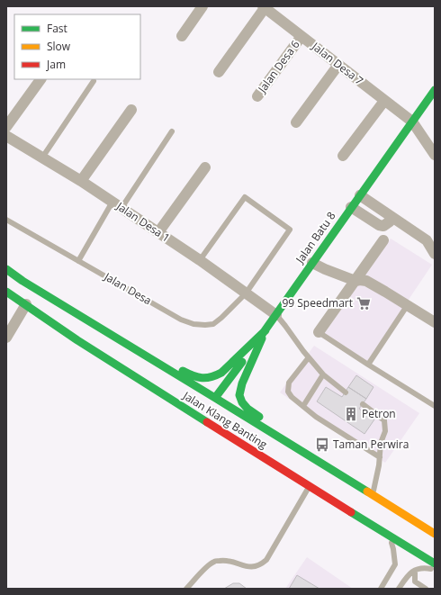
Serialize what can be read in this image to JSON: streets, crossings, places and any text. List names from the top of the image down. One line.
{"streets":{"main road":["Jalan Batu 8","Jalan Klang Banting"],"street":["Jalan Desa 7","Jalan Desa 6","Jalan Desa 1"],"lane":["Jalan Desa"]},"crossings":[["Jalan Desa 7","Jalan Desa 6"],["Jalan Desa 7","Jalan Batu 8"],["Jalan Desa 1","Jalan Batu 8"],["Jalan Desa 1","Jalan Desa"],["Jalan Batu 8","Jalan Klang Banting"]],"places":{"supermarket":["99 Speedmart"],"building":["Petron"],"bus stop":["Taman Perwira"]},"legend":["Fast","Slow","Jam"]}
